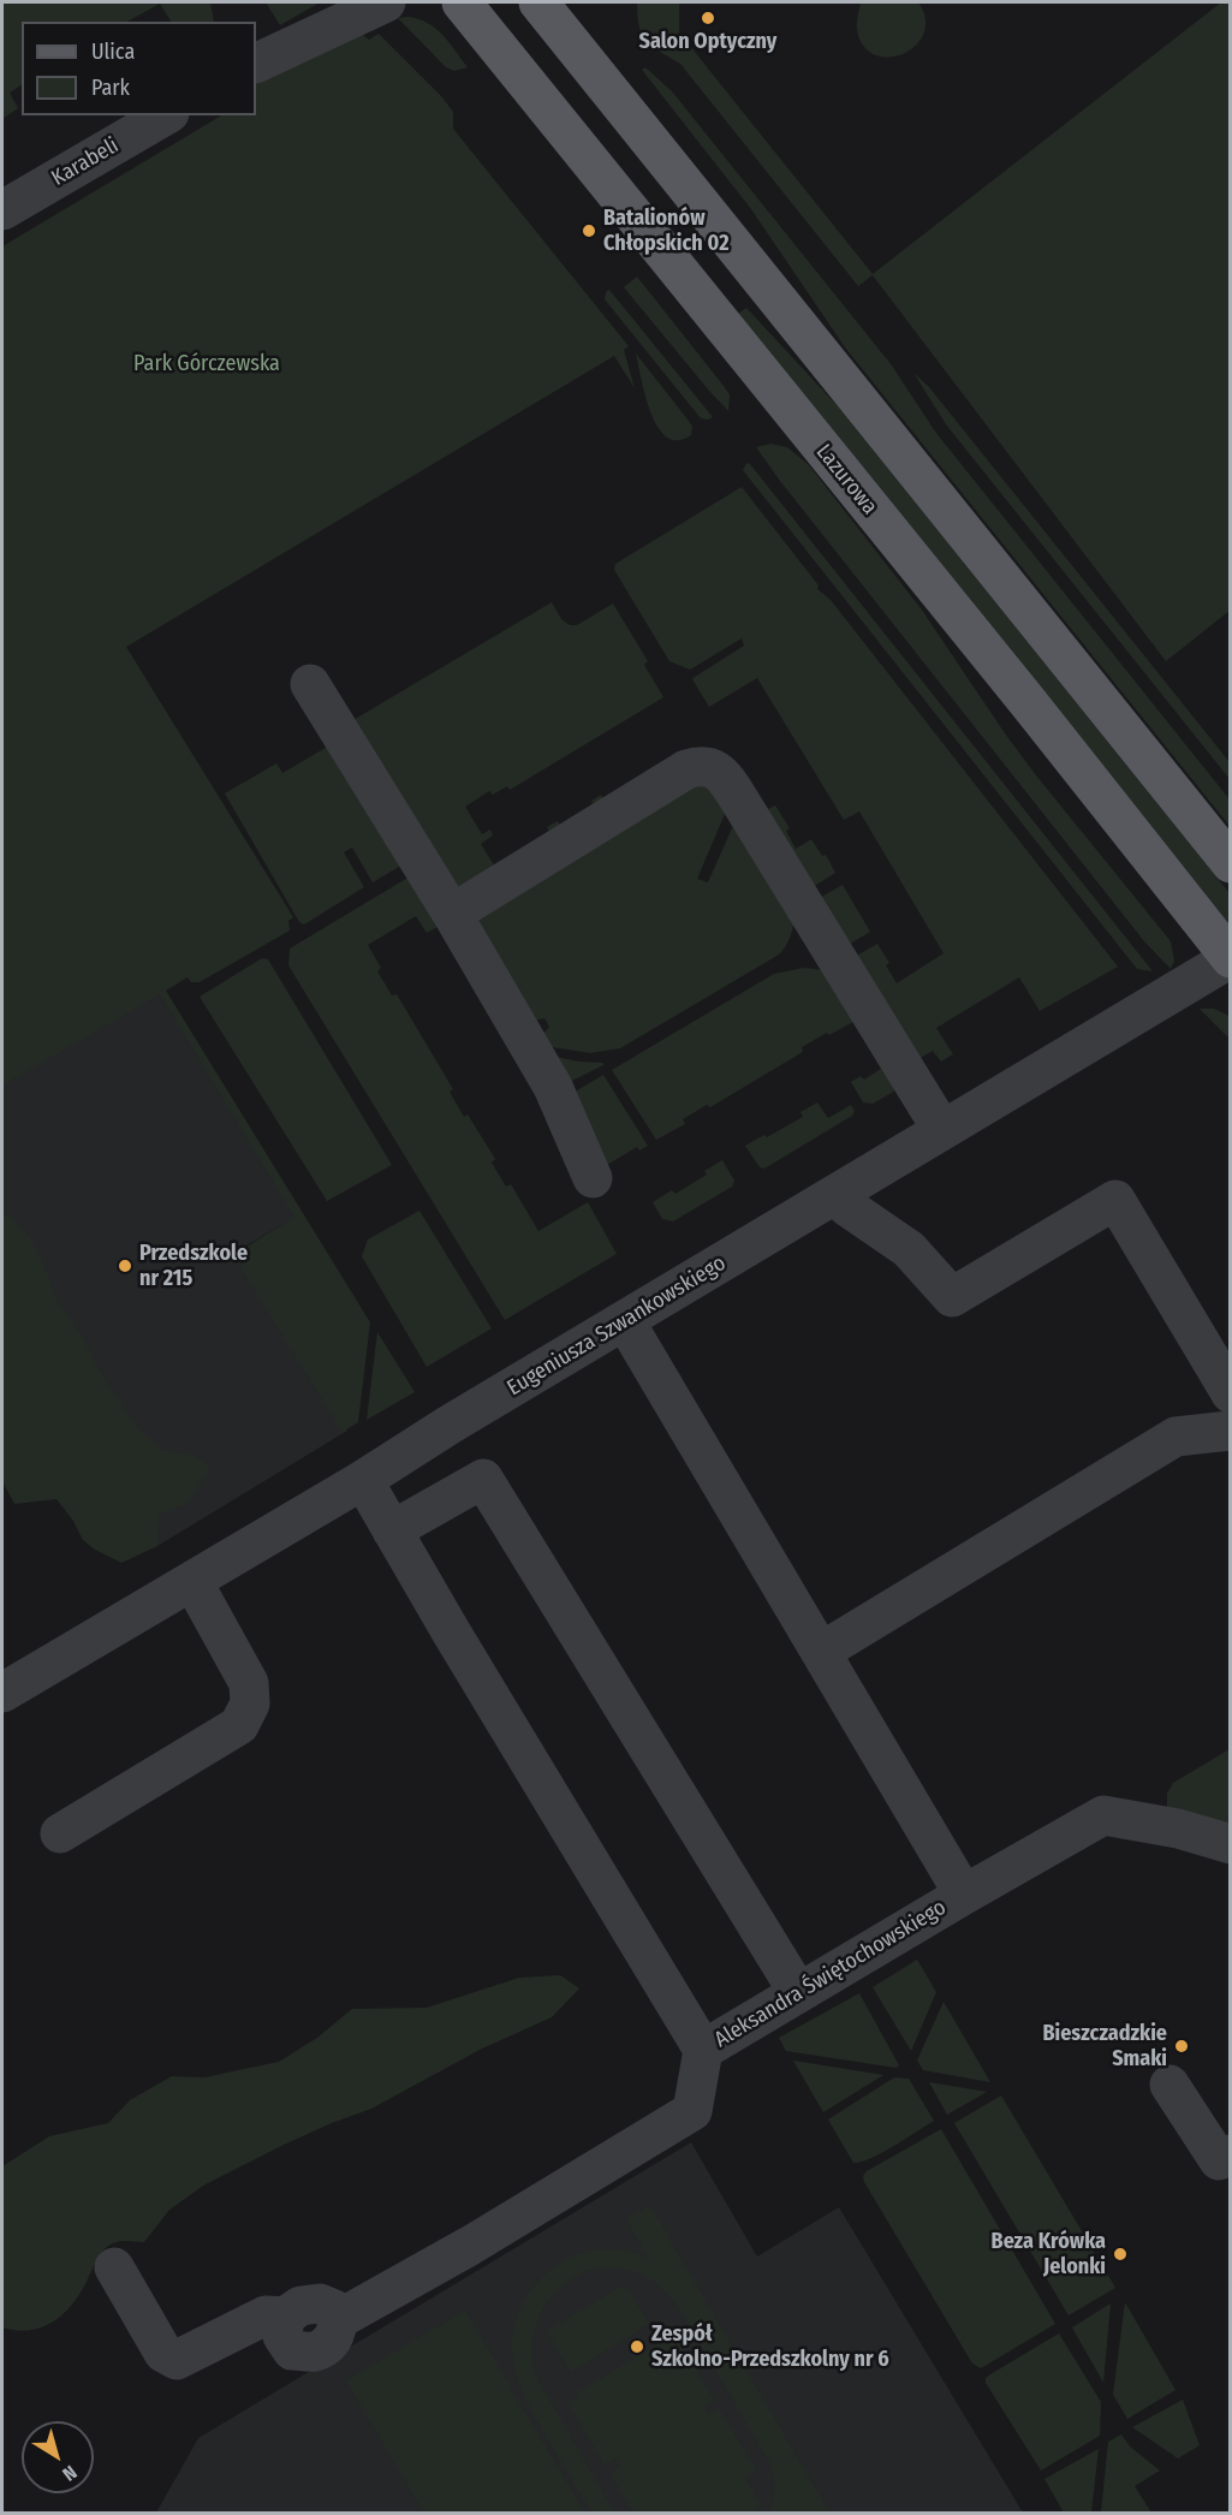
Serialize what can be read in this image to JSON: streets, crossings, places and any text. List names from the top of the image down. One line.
{"streets":{"main road":["Lazurowa"],"street":["Karabeli","Eugeniusza Szwankowskiego","Aleksandra Świętochowskiego"]},"crossings":[["Lazurowa","Eugeniusza Szwankowskiego"]],"parks":["Park Górczewska"],"places":["Salon Optyczny","Batalionów Chłopskich 02","Przedszkole nr 215","Bieszczadzkie Smaki","Beza Krówka Jelonki","Zespół Szkolno-Przedszkolny nr 6"],"legend":["Ulica","Park"],"north":"bottom right"}
